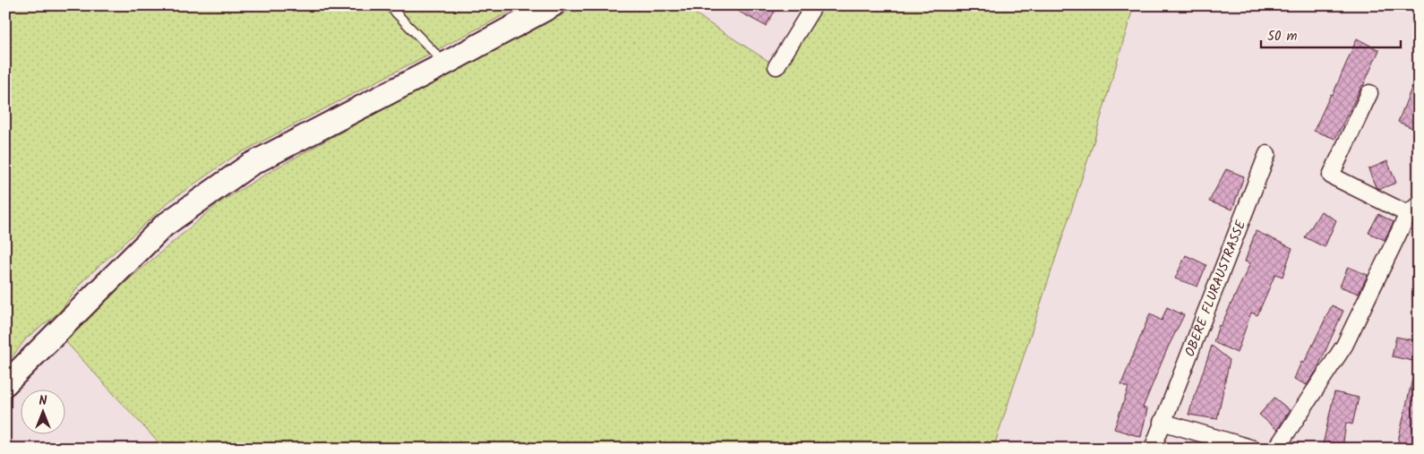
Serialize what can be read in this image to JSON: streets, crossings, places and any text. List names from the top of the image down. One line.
{"streets":{"street":["OBERE FLURAUSTRASSE"]},"scale_bar":"50 m","north":"top"}
